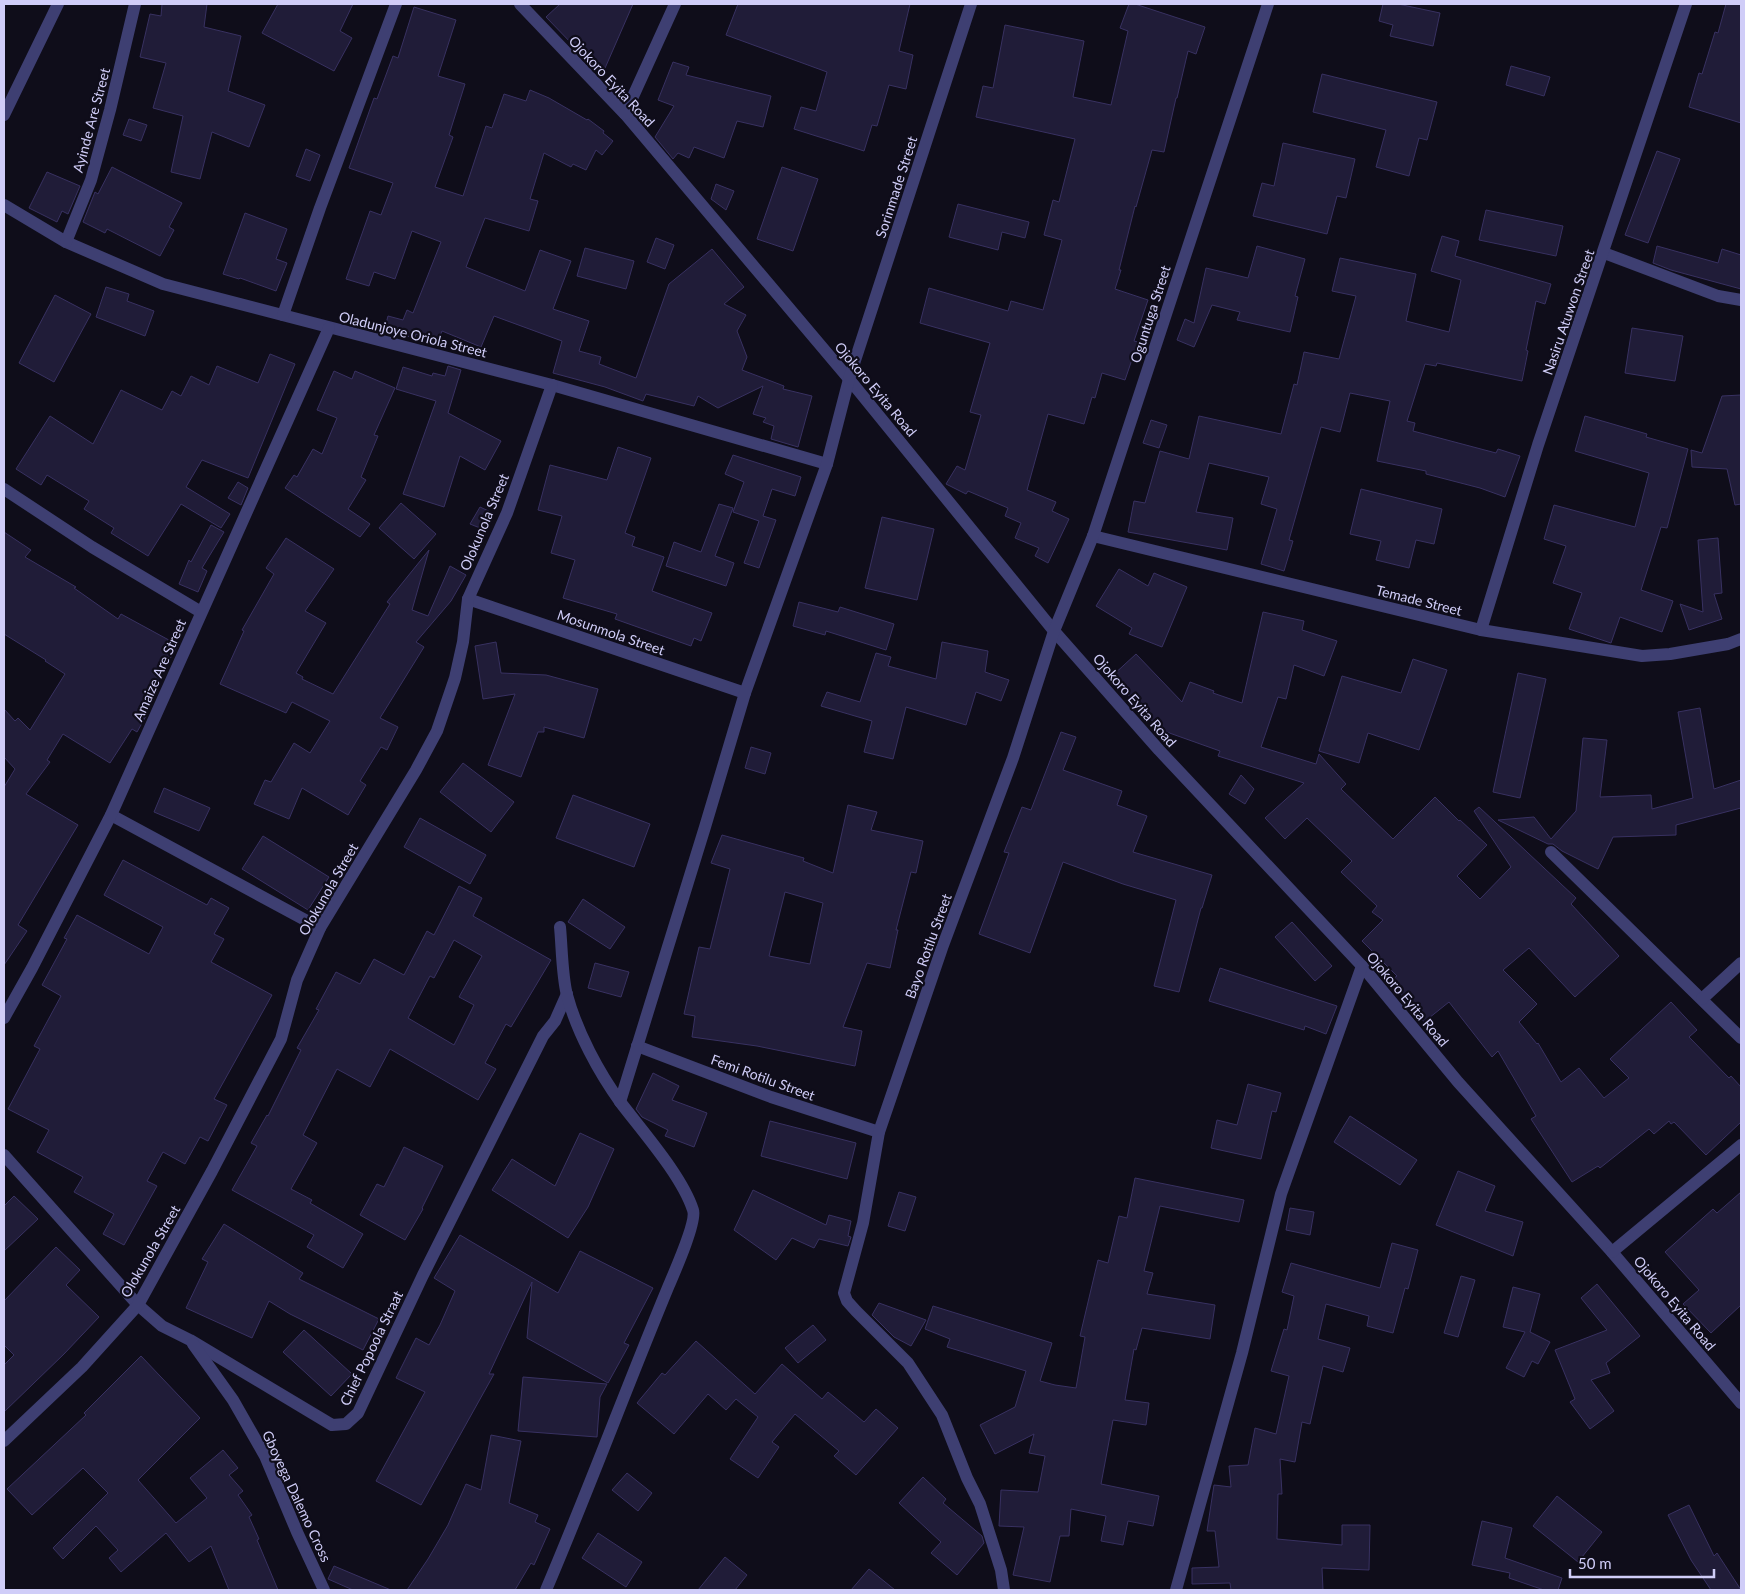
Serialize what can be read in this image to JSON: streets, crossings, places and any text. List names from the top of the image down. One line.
{"streets":{"street":["Ojokoro Eyita Road","Ayinde Are Street","Sorinmade Street","Nasiru Atuwon Street","Oguntuga Street","Oladunjoye Oriola Street","Olokunola Street","Temade Street","Mosunmola Street","Amaize Are Street","Bayo Rotilu Street","Femi Rotilu Street","Chief Popoola Straat","Gboyega Dalemo Cross"]},"crossings":[["Ojokoro Eyita Road","Sorinmade Street"],["Ojokoro Eyita Road","Oguntuga Street"],["Ojokoro Eyita Road","Bayo Rotilu Street"],["Ayinde Are Street","Oladunjoye Oriola Street"],["Sorinmade Street","Oladunjoye Oriola Street"],["Sorinmade Street","Mosunmola Street"],["Sorinmade Street","Femi Rotilu Street"],["Nasiru Atuwon Street","Temade Street"],["Oguntuga Street","Temade Street"],["Oguntuga Street","Bayo Rotilu Street"],["Oladunjoye Oriola Street","Olokunola Street"],["Oladunjoye Oriola Street","Amaize Are Street"],["Olokunola Street","Mosunmola Street"],["Olokunola Street","Chief Popoola Straat"],["Bayo Rotilu Street","Femi Rotilu Street"],["Chief Popoola Straat","Gboyega Dalemo Cross"]],"scale_bar":"50 m"}
